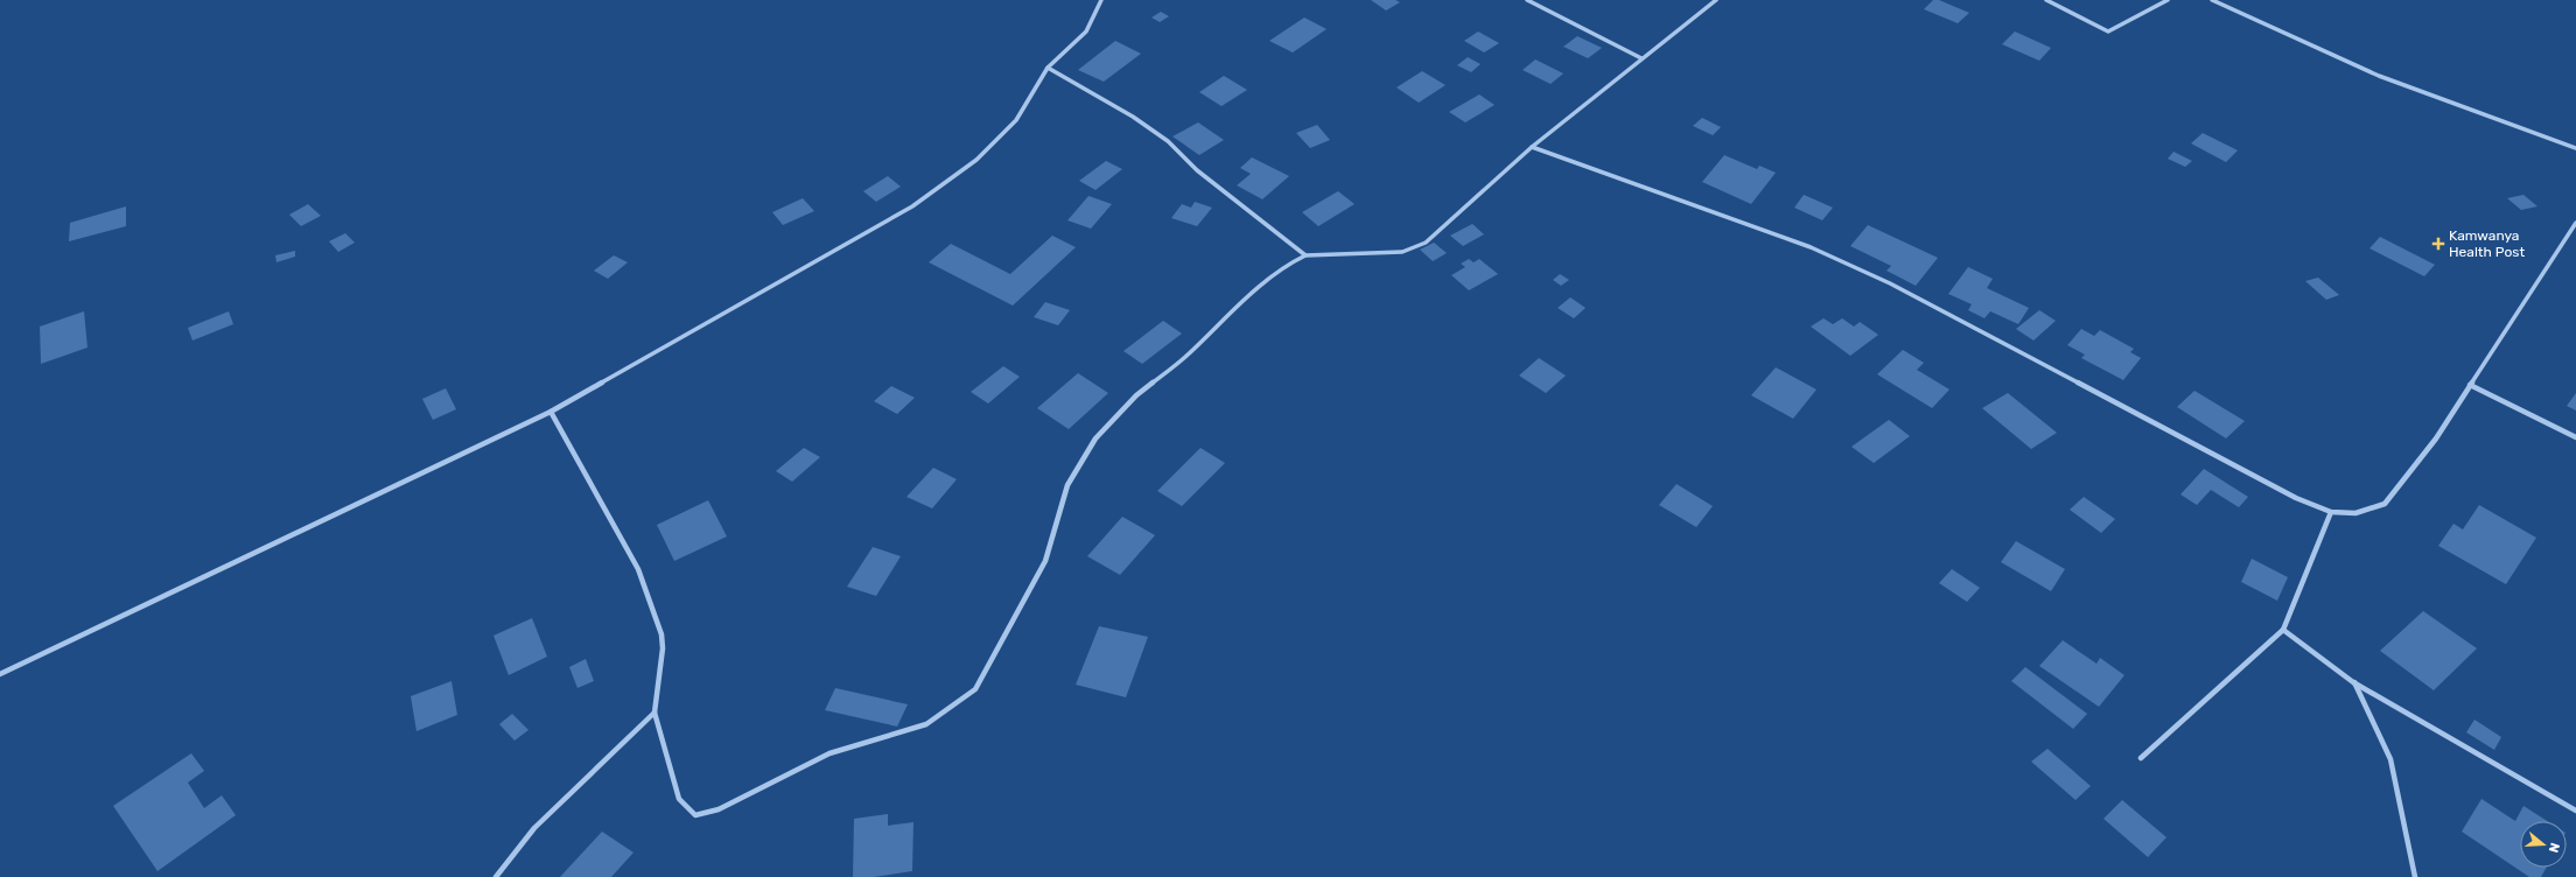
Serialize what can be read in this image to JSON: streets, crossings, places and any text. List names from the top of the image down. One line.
{"places":{"health":["Kamwanya Health Post"]},"north":"right"}
